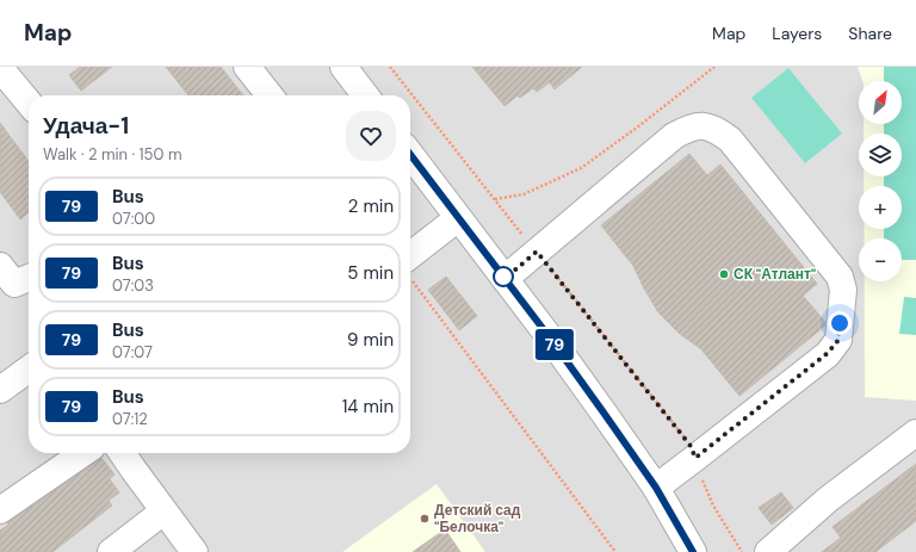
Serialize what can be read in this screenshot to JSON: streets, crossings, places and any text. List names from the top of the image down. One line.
{"places":["СК \"Атлант\"","Детский сад \"Белочка\""],"lines":["bus line 79"],"north":"top right","page":{"header":"Map","nav":["Map","Layers","Share"],"on_map":"79","map_buttons":["+","−"],"heading":["Удача-1","Walk · 2 min · 150 m"],"list":[{"mark":"79","name":"Bus","note":"07:00","value":"2 min"},{"mark":"79","name":"Bus","note":"07:03","value":"5 min"},{"mark":"79","name":"Bus","note":"07:07","value":"9 min"},{"mark":"79","name":"Bus","note":"07:12","value":"14 min"}]}}
